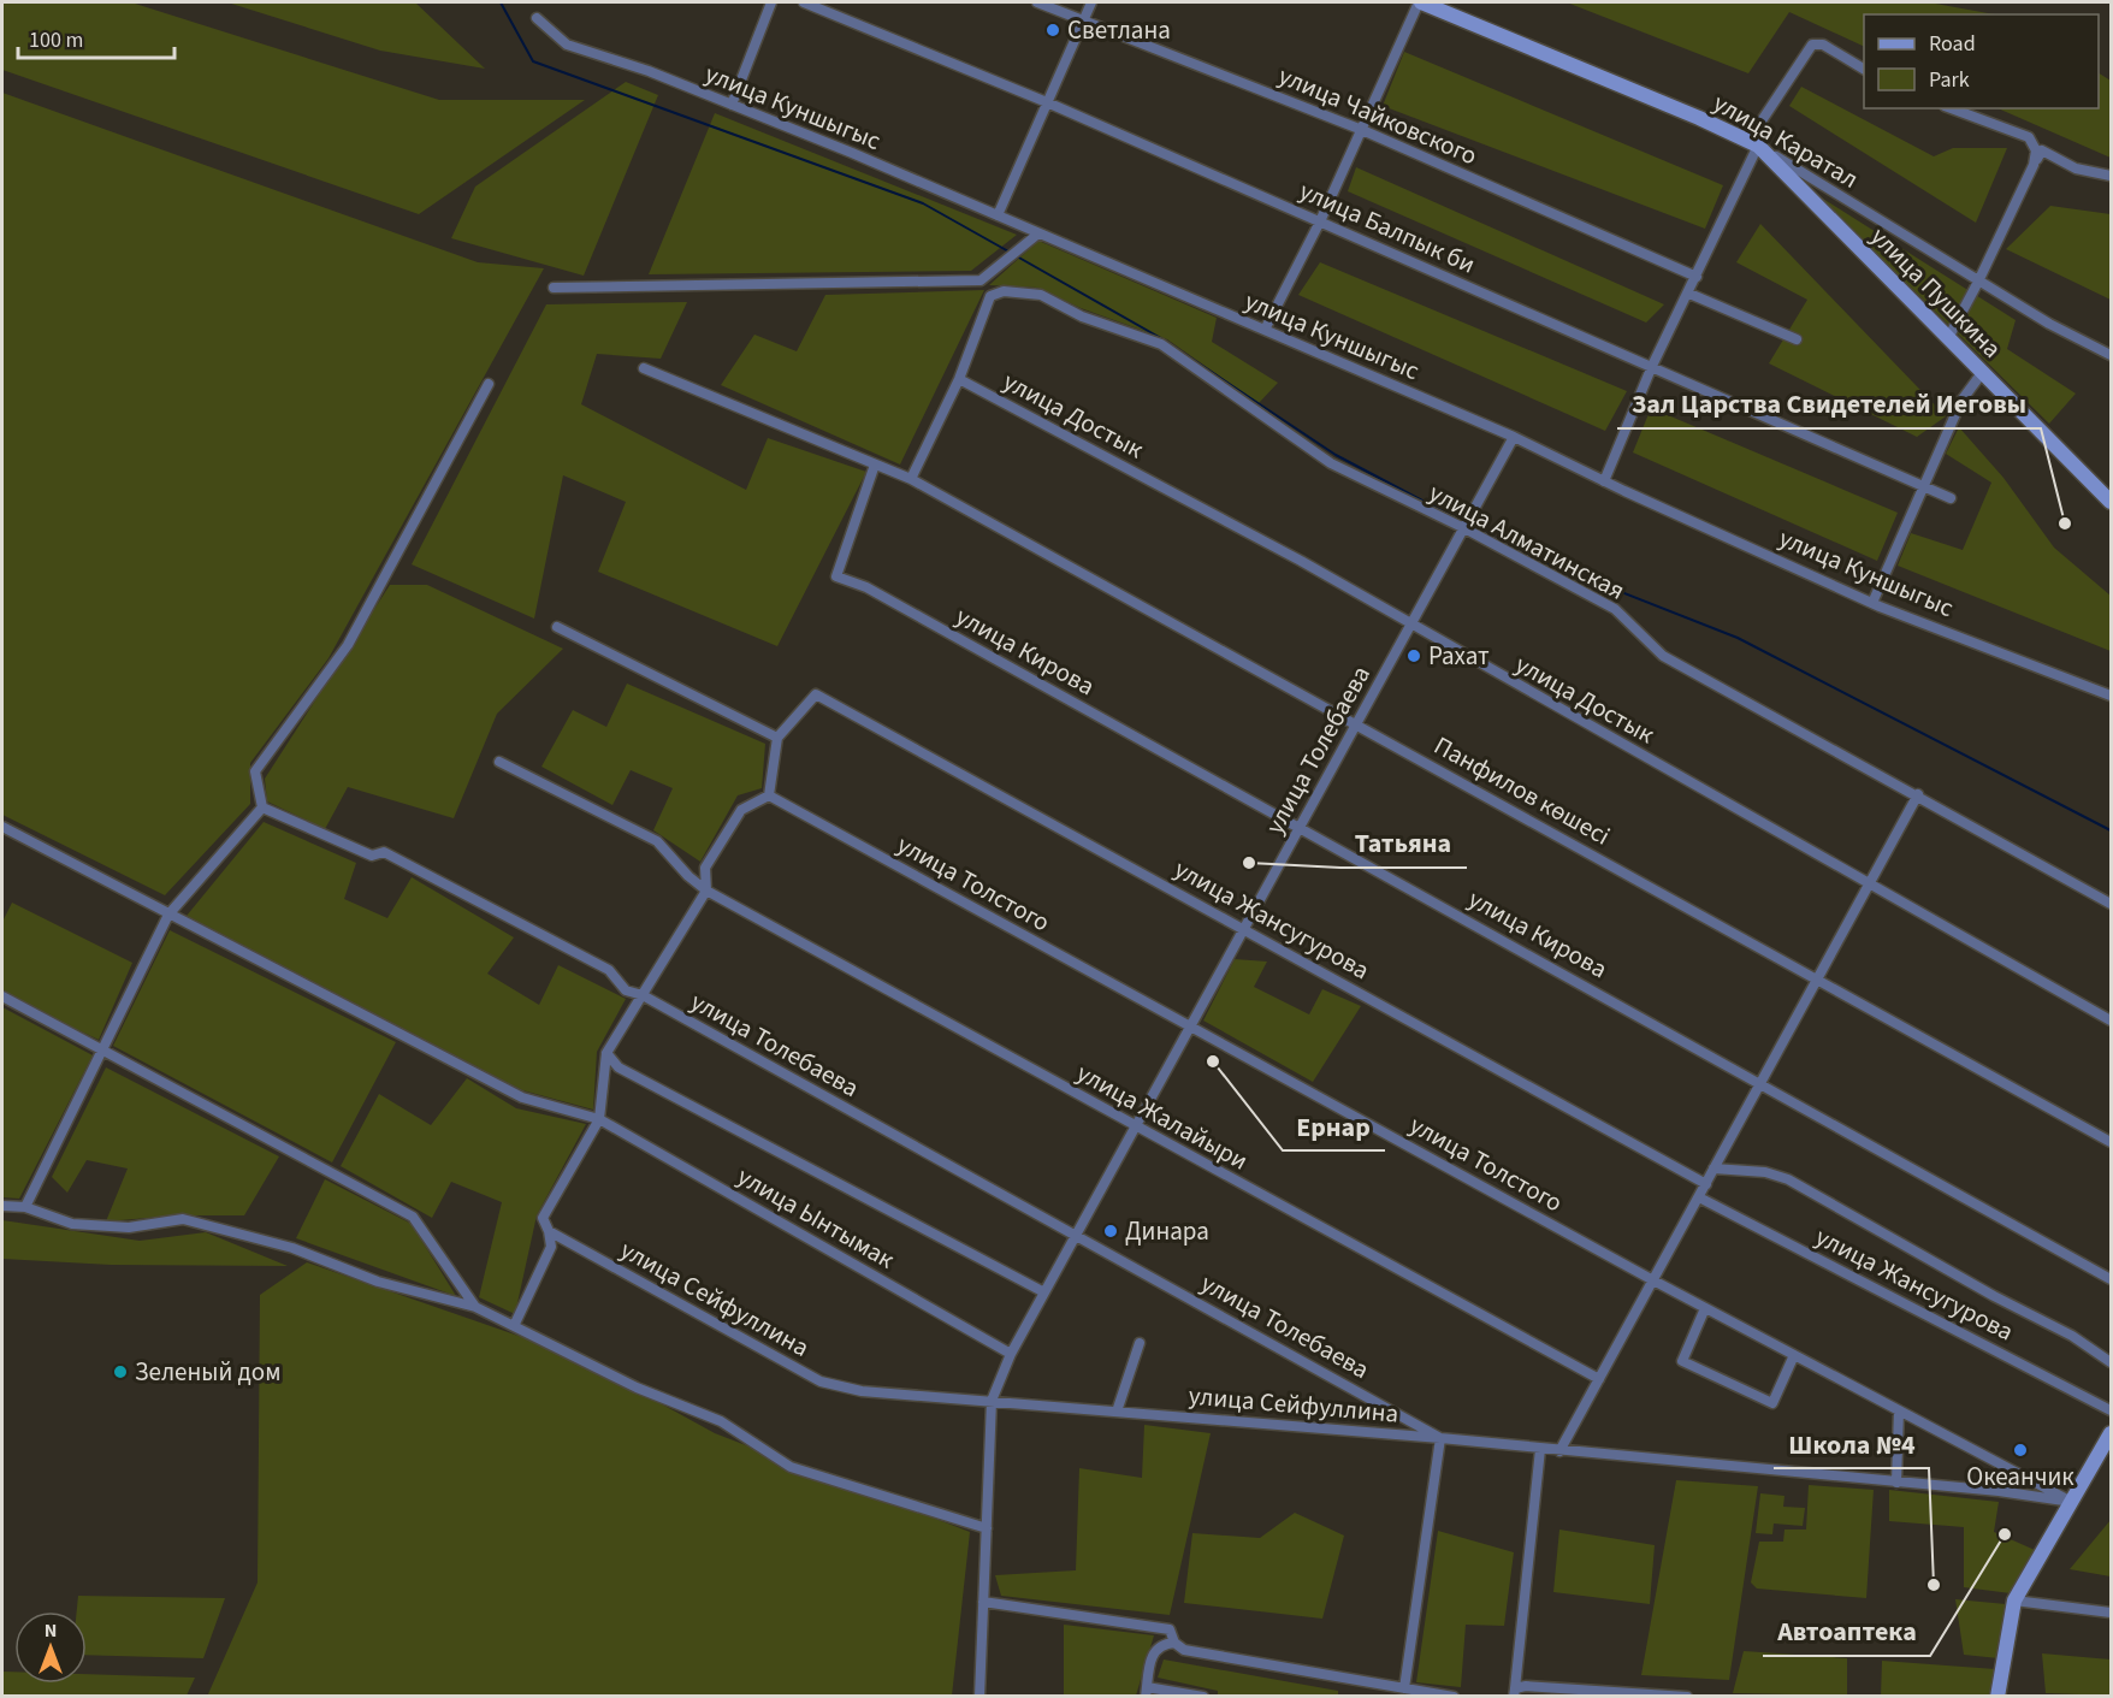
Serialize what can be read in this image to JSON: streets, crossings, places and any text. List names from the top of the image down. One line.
{"streets":{"street":["улица Куншыгыс","улица Чайковского","улица Каратал","улица Балпык би","улица Пушкина","улица Достык","улица Алматинская","улица Кирова","улица Толебаева","Панфилов көшесі","улица Толстого","улица Жансугурова","улица Жалайыри","улица Ынтымак","улица Сейфуллина"]},"crossings":[["улица Куншыгыс","улица Толебаева"],["улица Каратал","улица Пушкина"],["улица Достык","улица Алматинская"],["улица Достык","улица Толебаева"],["улица Алматинская","улица Толебаева"],["улица Кирова","улица Толебаева"],["улица Кирова","Панфилов көшесі"],["улица Толебаева","Панфилов көшесі"],["улица Толебаева","улица Толстого"],["улица Толебаева","улица Жансугурова"],["улица Толебаева","улица Жалайыри"],["улица Толебаева","улица Ынтымак"],["улица Толебаева","улица Сейфуллина"],["улица Толстого","улица Сейфуллина"]],"places":["Светлана","Зал Царства Свидетелей Иеговы","Рахат","Татьяна","Ернар","Динара","Зеленый дом","Океанчик","Автоаптека","Школа №4"],"legend":["Road","Park"],"scale_bar":"100 m","north":"top"}
